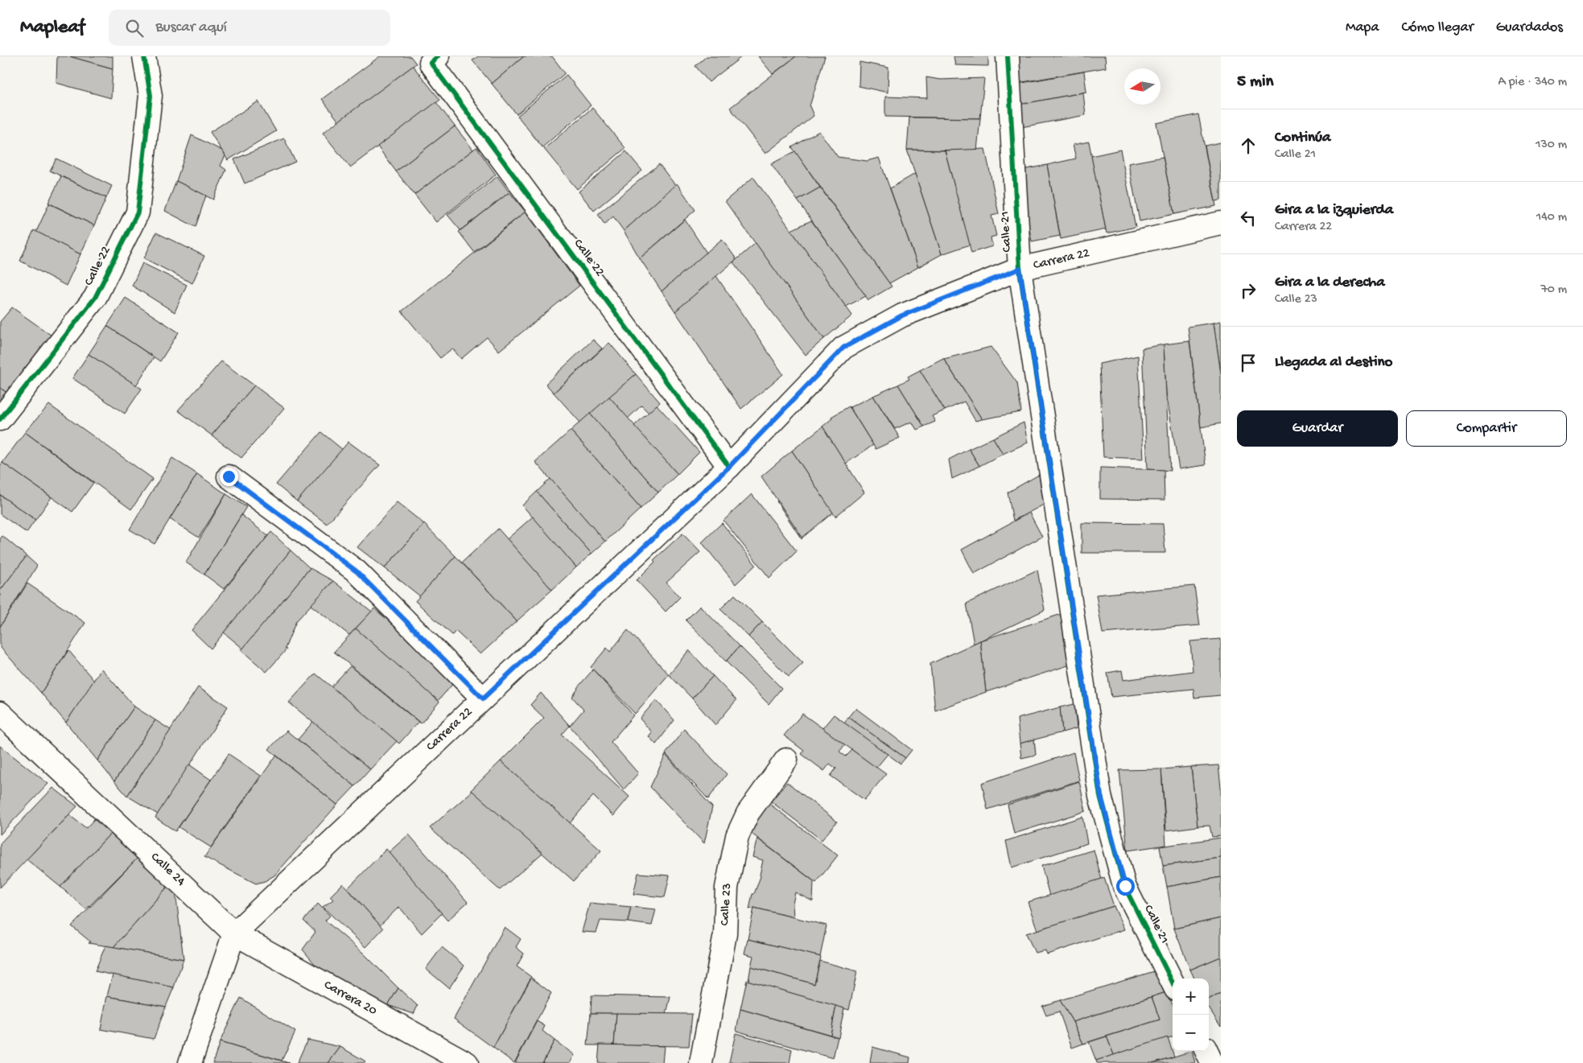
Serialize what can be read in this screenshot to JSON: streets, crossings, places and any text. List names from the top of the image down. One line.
{"streets":{"street":["Calle 21","Calle 22","Carrera 22","Calle 24","Calle 23","Carrera 20"]},"crossings":[["Calle 21","Carrera 22"],["Calle 22","Carrera 22"],["Carrera 22","Calle 24"],["Carrera 22","Carrera 20"],["Calle 24","Carrera 20"]],"north":"left","page":{"header":"Mapleaf","search":"Buscar aquí","nav":["Mapa","Cómo llegar","Guardados"],"heading":["5 min","A pie · 340 m"],"list":[["Continúa","Calle 21","130 m"],["Gira a la izquierda","Carrera 22","140 m"],["Gira a la derecha","Calle 23","70 m"],"Llegada al destino"],"buttons":["Guardar","Compartir"],"map_buttons":["+","−"]}}
